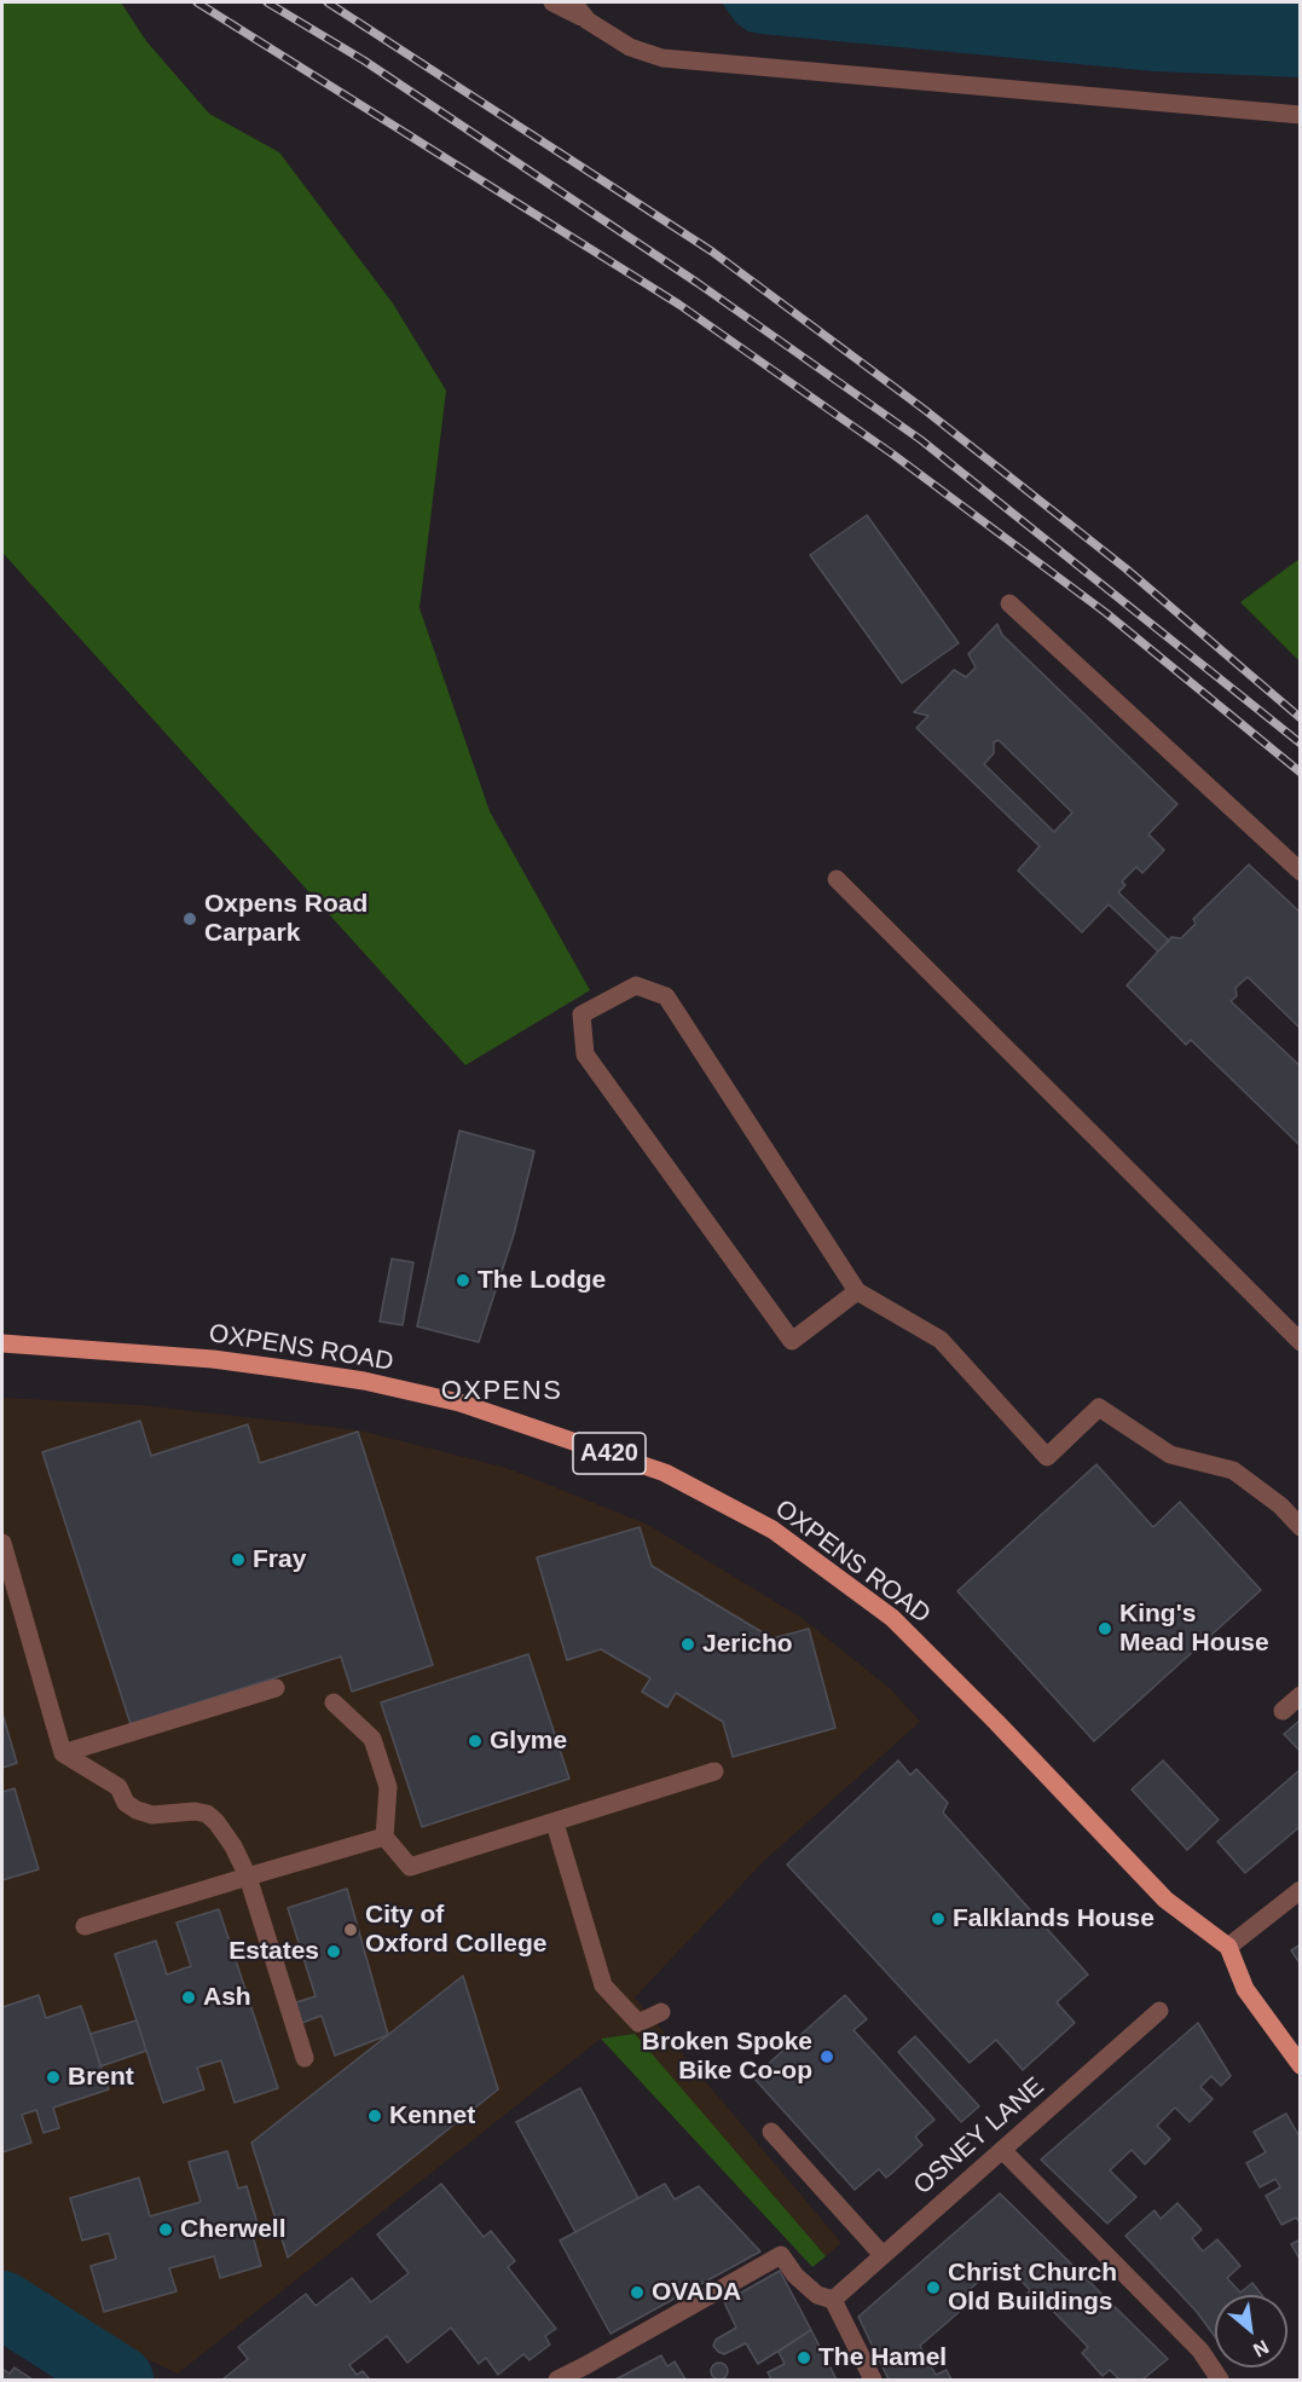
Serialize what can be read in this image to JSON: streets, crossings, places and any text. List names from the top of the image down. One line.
{"streets":{"main road":["OXPENS ROAD","A420"],"street":["OSNEY LANE"]},"districts":["OXPENS"],"places":["Oxpens Road Carpark","The Lodge","Fray","King's Mead House","Jericho","Glyme","Falklands House","City of Oxford College","Estates","Ash","Broken Spoke Bike Co-op","Brent","Kennet","Cherwell","Christ Church Old Buildings","OVADA","The Hamel"],"north":"bottom right"}
